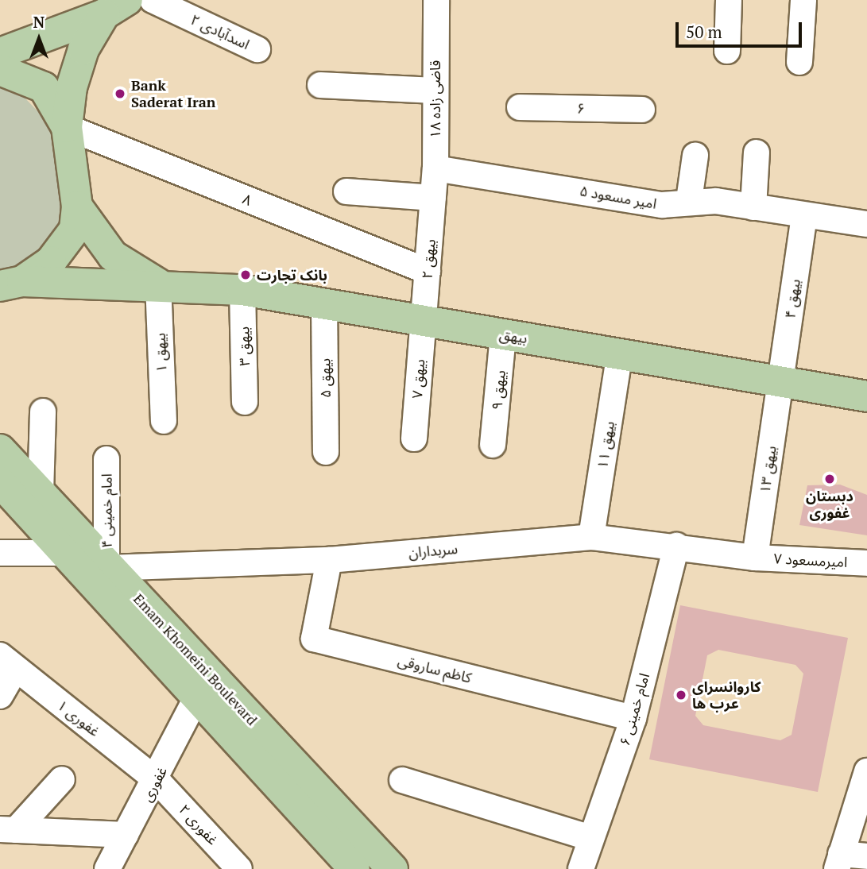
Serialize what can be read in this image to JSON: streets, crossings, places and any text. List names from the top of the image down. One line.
{"streets":{"main road":["بیهق","Emam Khomeini Boulevard"],"street":["اسدآبادی ۲","قاضی زاده ۱۸","۶","امیر مسعود ۵","۸","بیهق ۲","بیهق ۴","بیهق ۳","بیهق ۱","بیهق ۵","بیهق ۷","بیهق ۹","بیهق ۱۱","بیهق ۱۳","امام خمینی ۴","سربداران","امیرمسعود ۷","کاظم ساروقی","امام خمینی ۶","غفوری ۱","غفوری","غفوری ۲"]},"crossings":[["قاضی زاده ۱۸","امیر مسعود ۵"],["قاضی زاده ۱۸","بیهق ۲"],["امیر مسعود ۵","بیهق ۴"],["۸","بیهق ۲"],["بیهق ۲","بیهق"],["بیهق ۲","بیهق ۷"],["بیهق ۴","بیهق"],["بیهق ۴","بیهق ۱۳"],["بیهق","بیهق ۳"],["بیهق","بیهق ۱"],["بیهق","بیهق ۵"],["بیهق","بیهق ۷"],["بیهق","بیهق ۹"],["بیهق","بیهق ۱۱"],["بیهق","بیهق ۱۳"],["بیهق ۱۱","سربداران"],["بیهق ۱۳","سربداران"],["بیهق ۱۳","امیرمسعود ۷"],["امام خمینی ۴","سربداران"],["امام خمینی ۴","Emam Khomeini Boulevard"],["سربداران","امیرمسعود ۷"],["سربداران","Emam Khomeini Boulevard"],["سربداران","کاظم ساروقی"],["سربداران","امام خمینی ۶"],["Emam Khomeini Boulevard","غفوری"],["کاظم ساروقی","امام خمینی ۶"],["غفوری ۱","غفوری"],["غفوری ۱","غفوری ۲"],["غفوری","غفوری ۲"]],"places":["Bank Saderat Iran","بانک تجارت","دبستان غفوری","کاروانسرای عرب ها"],"scale_bar":"50 m","north":"top"}
